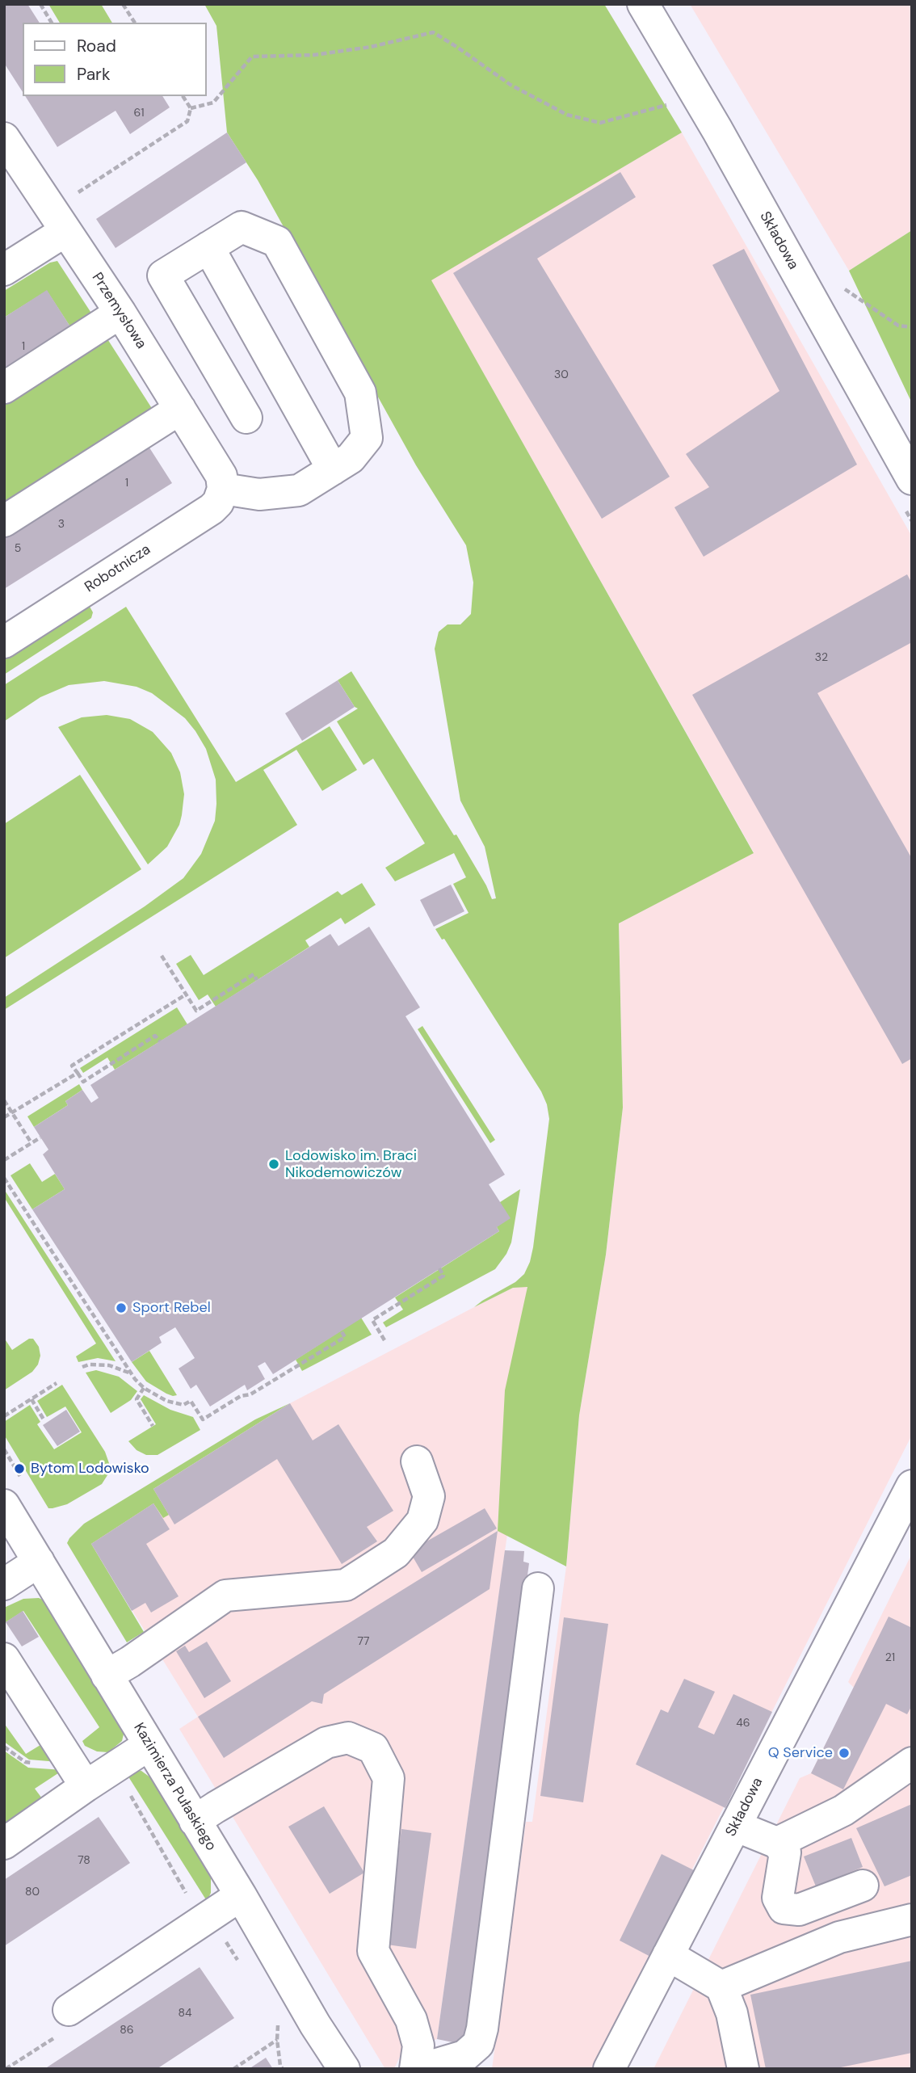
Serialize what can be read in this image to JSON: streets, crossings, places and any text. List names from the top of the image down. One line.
{"streets":{"street":["Składowa","Przemysłowa","Robotnicza","Kazimierza Pułaskiego"]},"crossings":[["Przemysłowa","Robotnicza"]],"places":["Lodowisko im. Braci Nikodemowiczów","Sport Rebel","Bytom Lodowisko","Q Service"],"house_numbers":["61","1","30","1","3","5","32","77","21","46","78","80","84","86"],"legend":["Road","Park"]}
